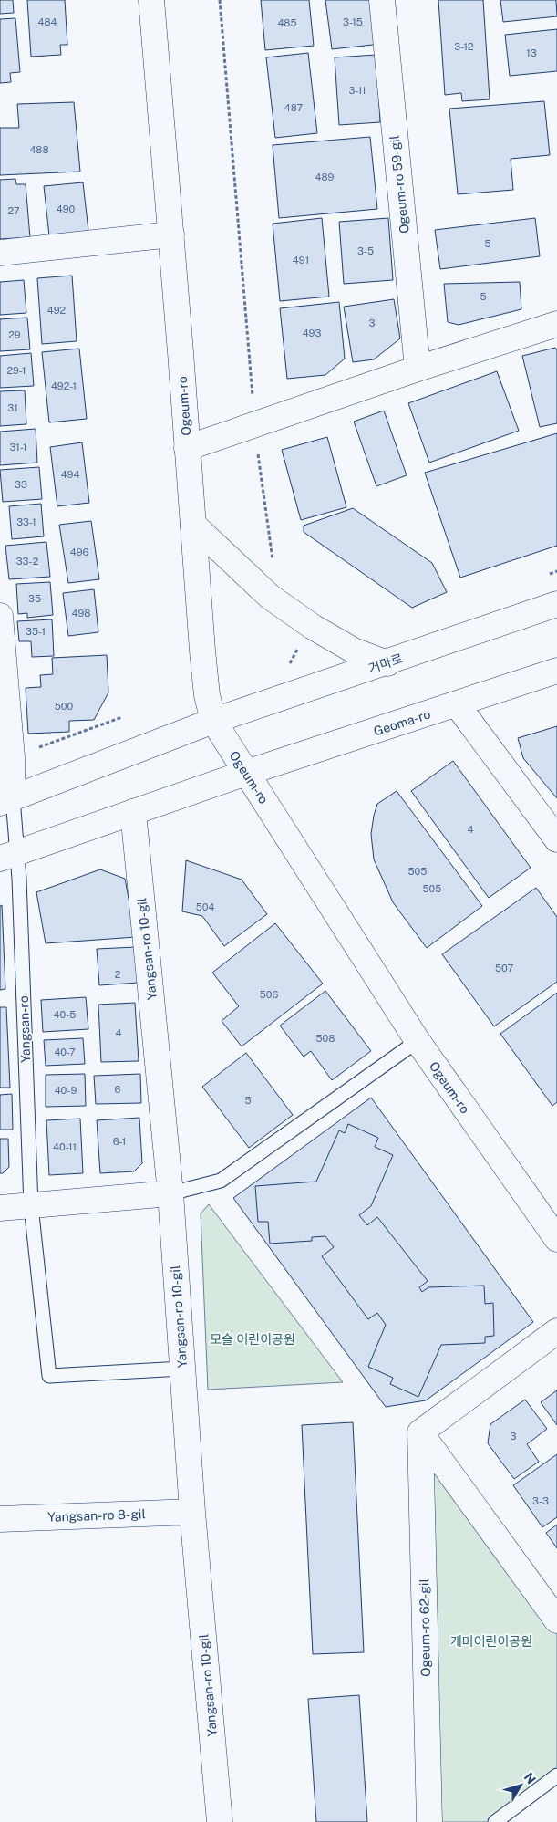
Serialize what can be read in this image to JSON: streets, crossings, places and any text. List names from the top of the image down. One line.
{"streets":{"street":["Ogeum-ro 59-gil","Ogeum-ro","거마로","Geoma-ro","Yangsan-ro 10-gil","Yangsan-ro 8-gil","Ogeum-ro 62-gil"],"lane":["Yangsan-ro"]},"crossings":[["Ogeum-ro","거마로"],["Ogeum-ro","Geoma-ro"],["Yangsan-ro 10-gil","Yangsan-ro"],["Yangsan-ro 10-gil","Yangsan-ro 8-gil"]],"parks":["모슬 어린이공원","개미어린이공원"],"house_numbers":["484","3-15","485","3-12","13","3-11","487","488","489","490","27","5","3-5","491","5","492","3","493","29","29-1","492-1","31","31-1","494","33","33-1","496","33-2","35","498","35-1","500","4","505","505","504","507","2","506","40-5","4","508","40-7","6","40-9","5","6-1","40-11","3","3-3"],"north":"top right"}
